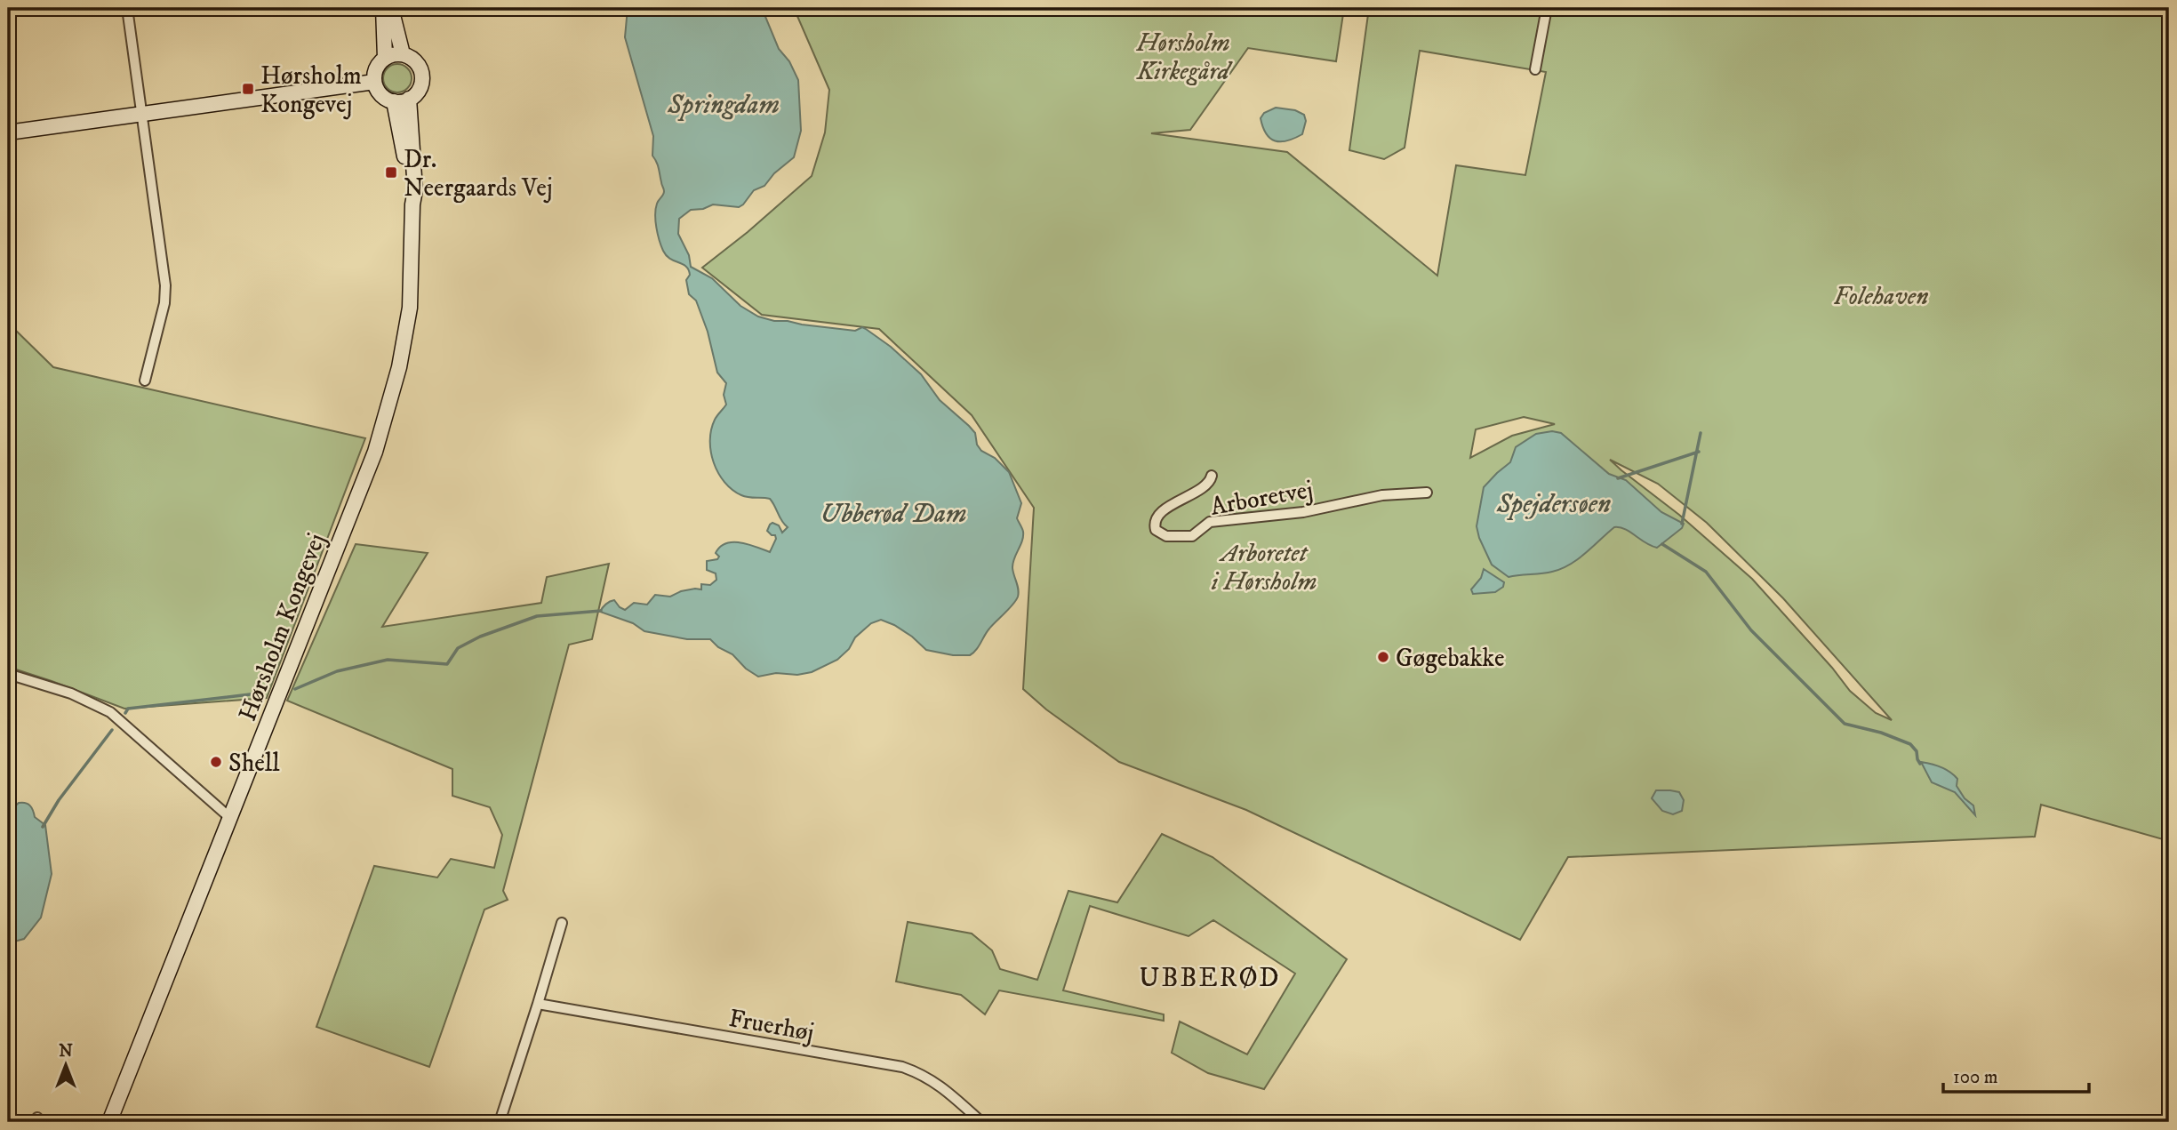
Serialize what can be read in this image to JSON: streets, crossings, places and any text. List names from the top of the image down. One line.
{"streets":{"main road":["Hørsholm Kongevej"],"street":["Arboretvej","Fruerhøj"]},"districts":["UBBERØD"],"water":["Springdam","Spejdersøen","Ubberød Dam"],"parks":["Hørsholm Kirkegård","Folehaven","Arboretet i Hørsholm"],"places":{"transit":["Hørsholm Kongevej","Dr. Neergaards Vej"],"other":["Gøgebakke","Shell"]},"scale_bar":"100 m","north":"top"}
